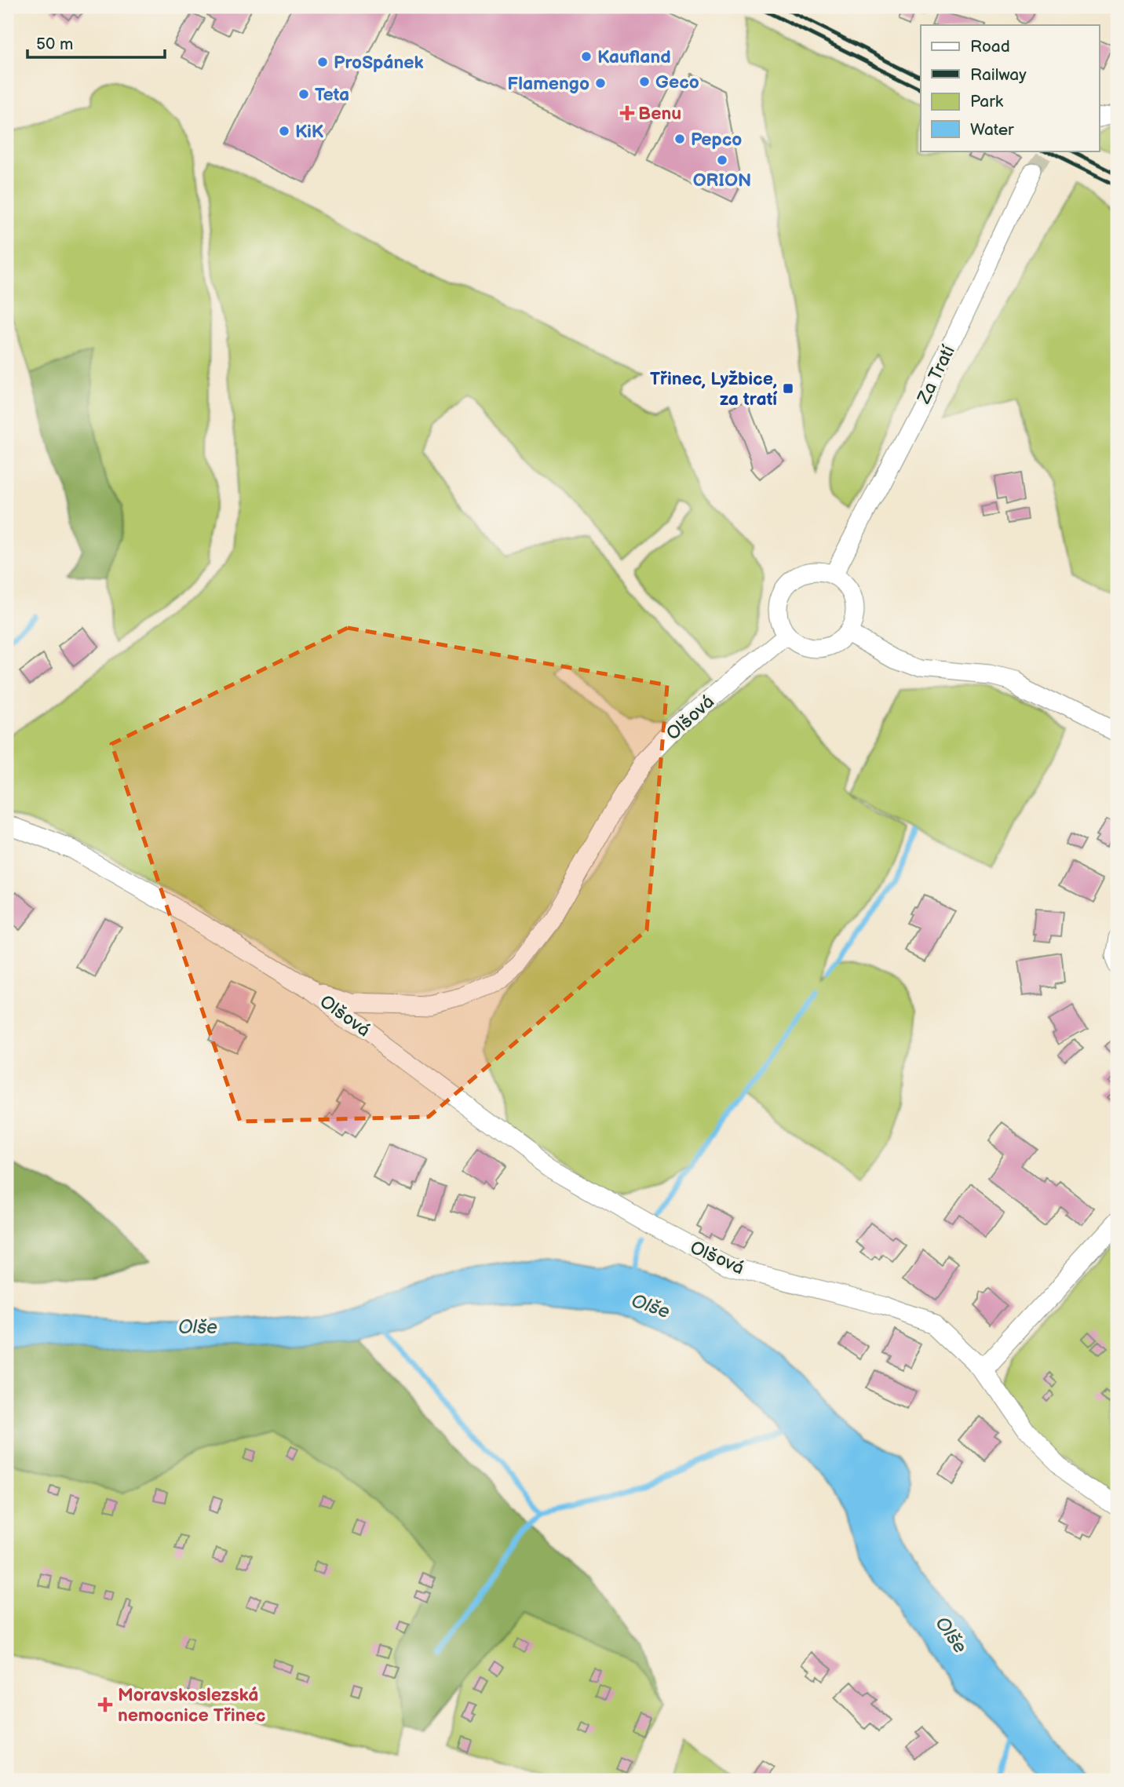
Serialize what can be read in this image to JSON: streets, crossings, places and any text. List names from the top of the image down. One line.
{"streets":{"street":["Za Tratí","Olšová"]},"crossings":[["Za Tratí","Olšová"]],"water":["Olše"],"places":{"other":["Kaufland","ProSpánek","Geco","Flamengo","Teta","KiK","Pepco","ORION"],"health":["Benu","Moravskoslezská nemocnice Třinec"],"transit":["Třinec, Lyžbice, za tratí"]},"legend":["Road","Railway","Park","Water"],"scale_bar":"50 m"}
